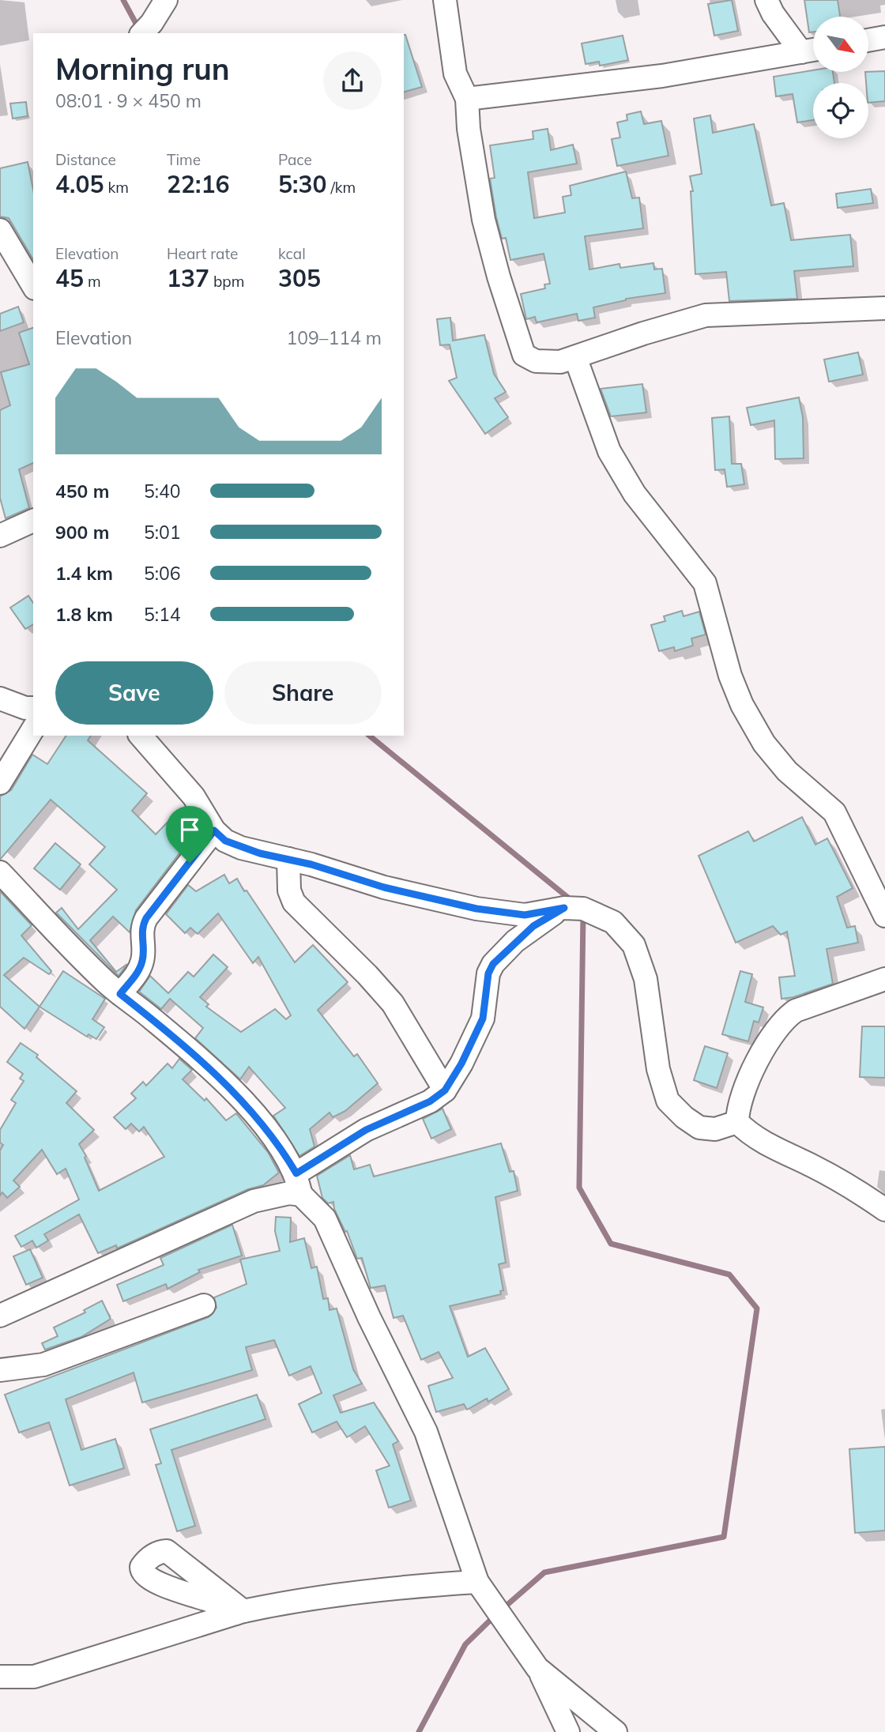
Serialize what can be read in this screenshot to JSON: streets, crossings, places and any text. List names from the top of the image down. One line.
{"north":"bottom right","page":{"heading":["Morning run","08:01 · 9 × 450 m"],"stats":[["Distance","4.05 km"],["Time","22:16"],["Pace","5:30 /km"],["Elevation","45 m"],["Heart rate","137 bpm"],["kcal","305"]],"chart":["Elevation","109–114 m"],"list":[{"name":"450 m","note":"5:40"},{"name":"900 m","note":"5:01"},{"name":"1.4 km","note":"5:06"},{"name":"1.8 km","note":"5:14"}],"buttons":["Save","Share"]}}
